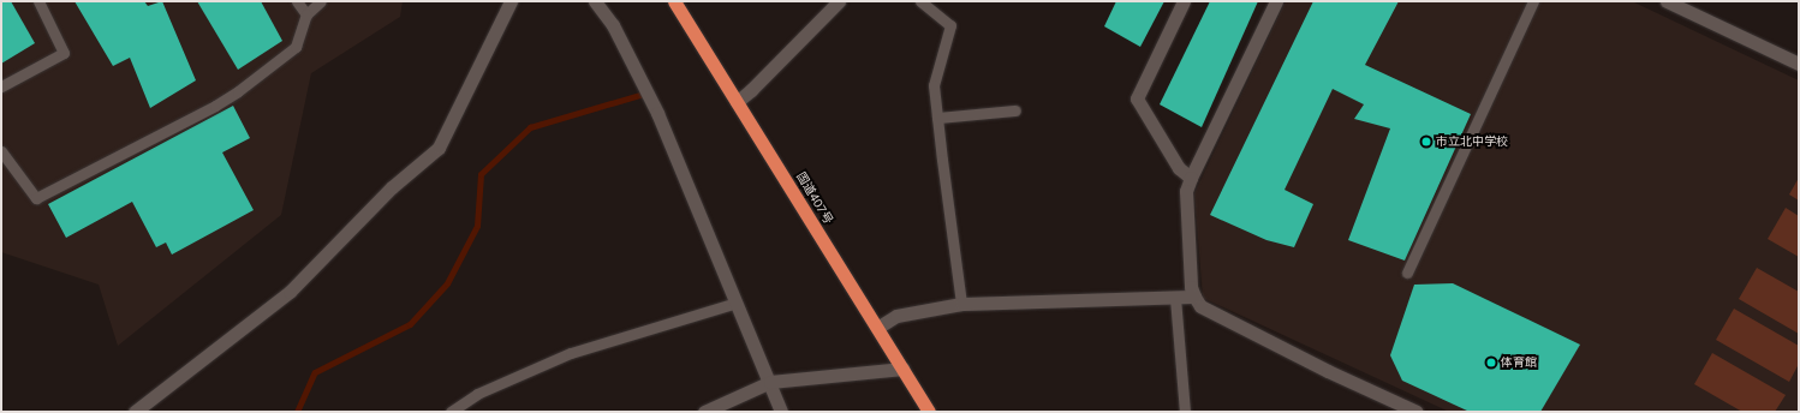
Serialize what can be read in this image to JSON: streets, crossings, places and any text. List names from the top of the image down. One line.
{"streets":{"highway":["国道407号"]},"places":["市立北中学校","体育館"]}
